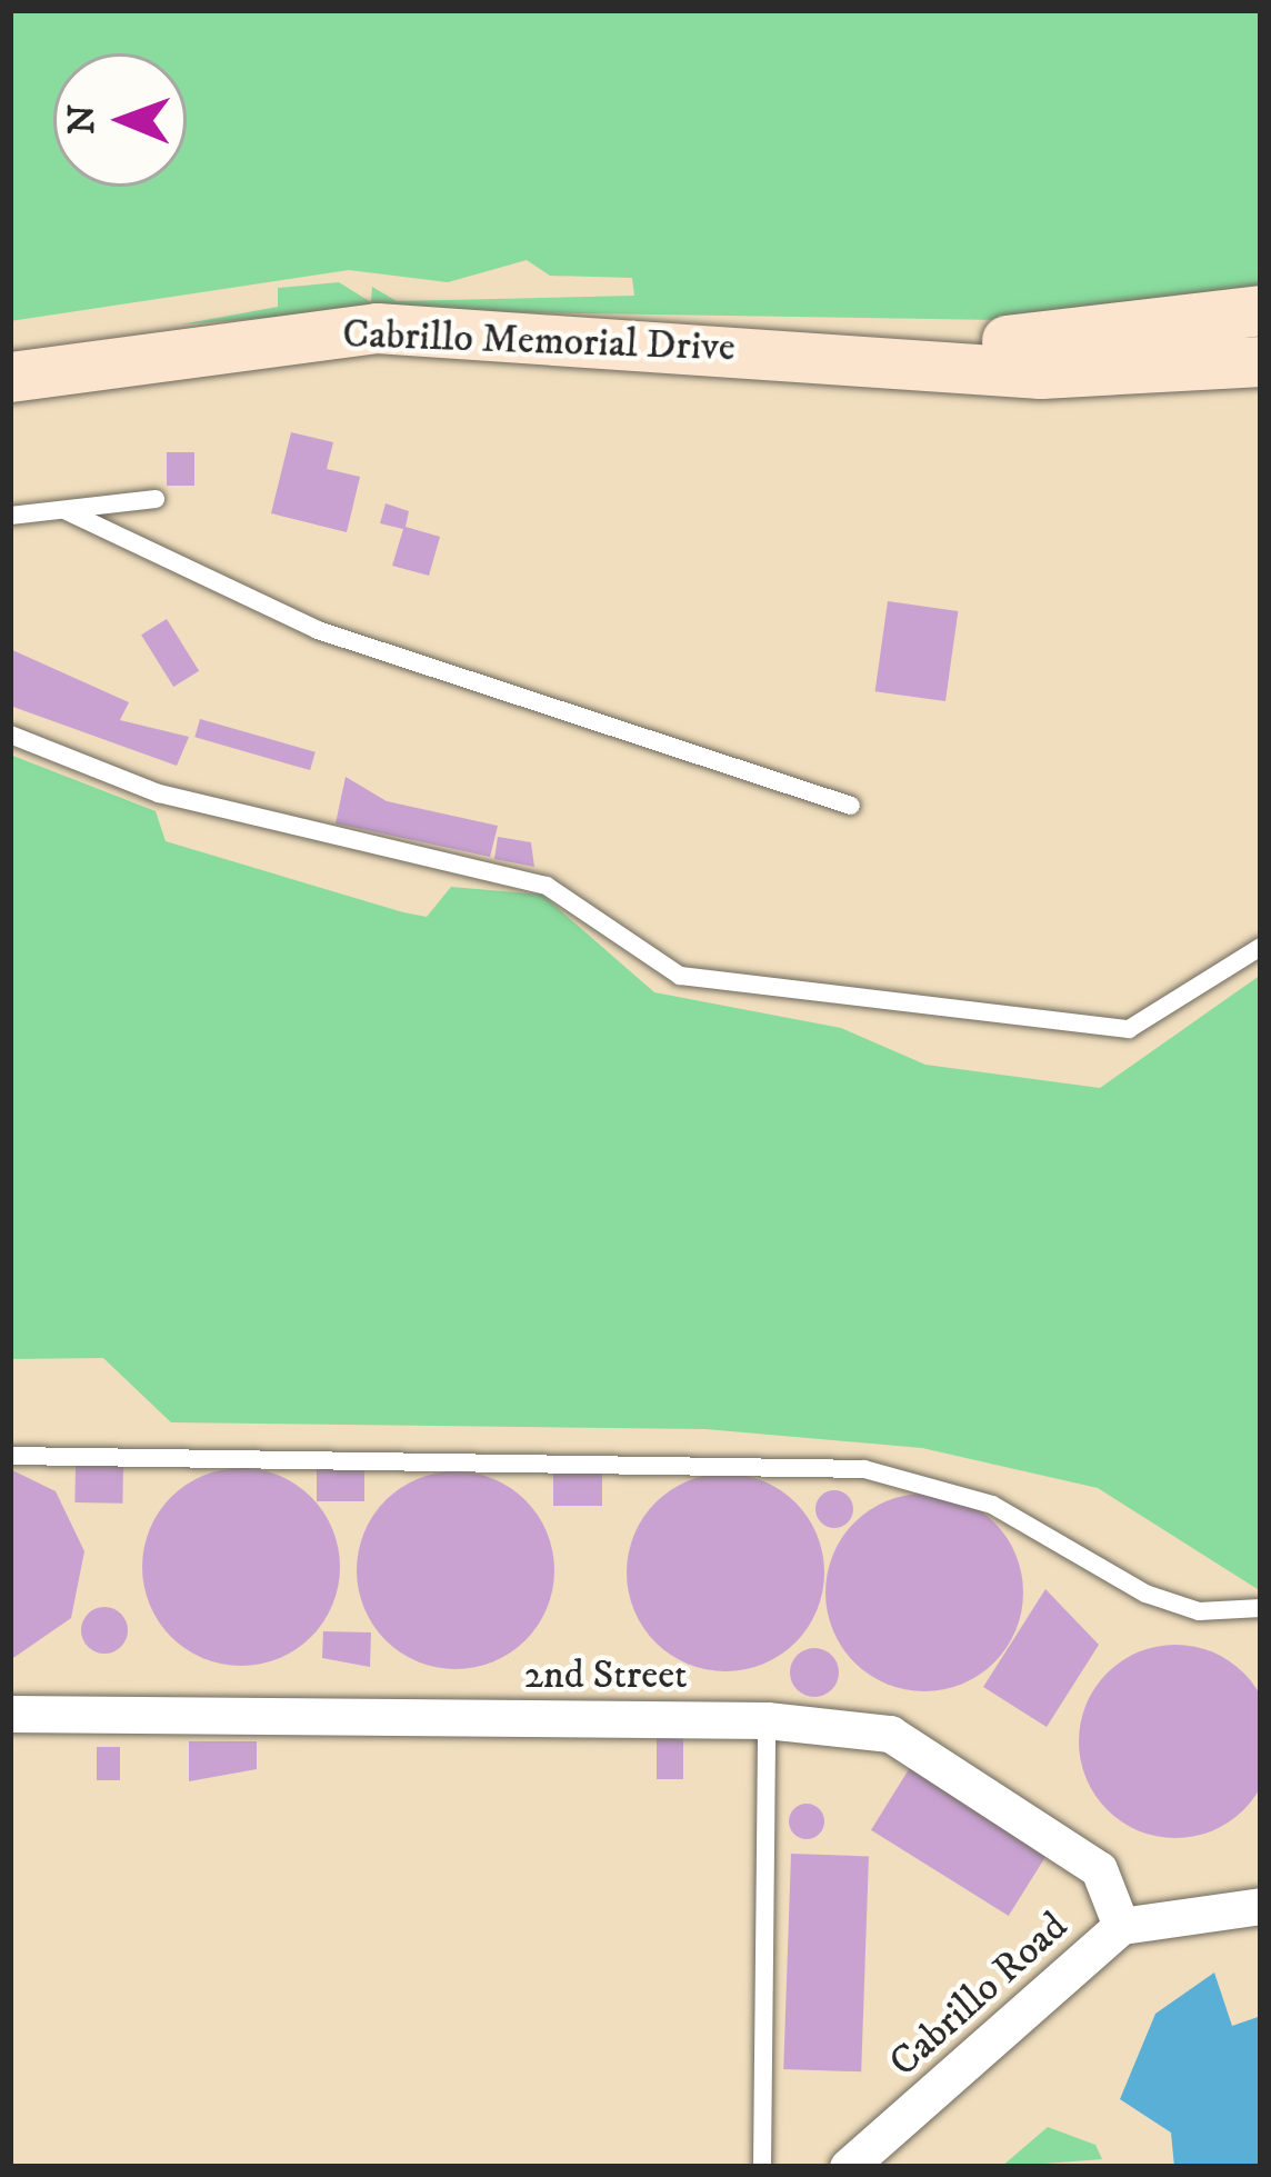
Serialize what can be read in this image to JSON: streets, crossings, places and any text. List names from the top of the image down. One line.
{"streets":{"main road":["Cabrillo Memorial Drive"],"street":["2nd Street","Cabrillo Road"]},"crossings":[["2nd Street","Cabrillo Road"]],"north":"left"}
